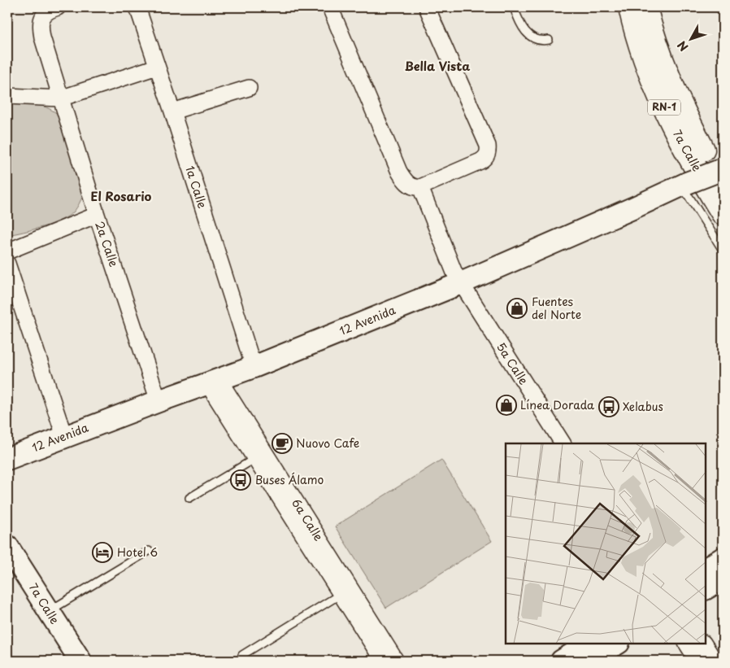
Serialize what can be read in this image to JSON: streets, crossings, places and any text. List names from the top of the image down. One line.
{"streets":{"main road":["RN-1","7a Calle"],"street":["1a Calle","2a Calle","12 Avenida","5a Calle","6a Calle"]},"crossings":[["1a Calle","12 Avenida"],["2a Calle","12 Avenida"],["12 Avenida","5a Calle"],["12 Avenida","6a Calle"]],"districts":["Bella Vista","El Rosario"],"places":{"shop":["Fuentes del Norte","Línea Dorada"],"bus stop":["Xelabus","Buses Álamo"],"cafe":["Nuovo Cafe"],"hotel":["Hotel 6"]},"north":"bottom left"}
